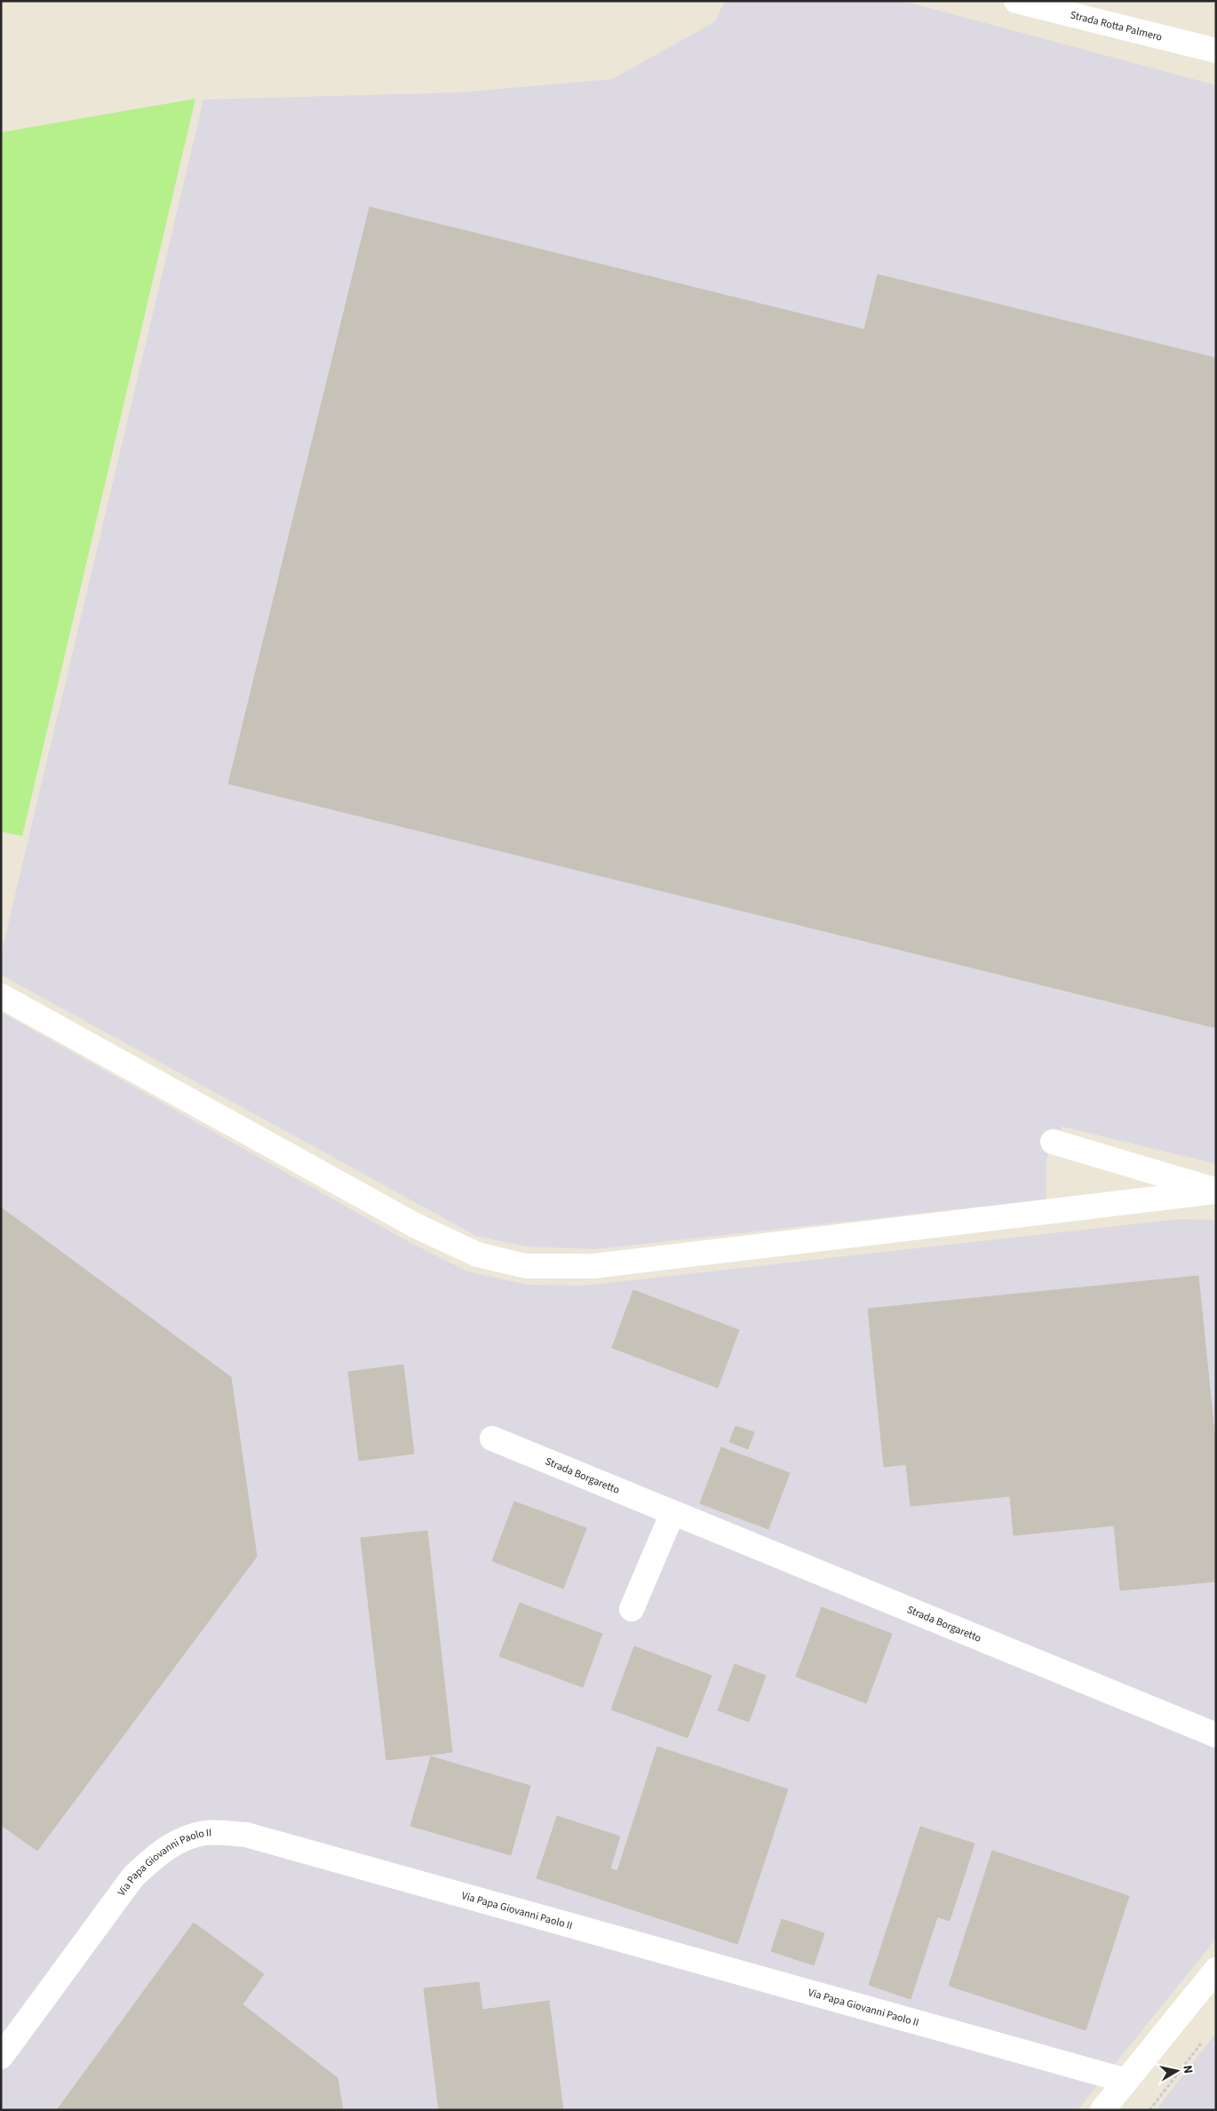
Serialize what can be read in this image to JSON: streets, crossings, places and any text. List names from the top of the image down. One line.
{"streets":{"street":["Strada Rotta Palmero","Strada Borgaretto","Via Papa Giovanni Paolo II"]},"north":"right"}
